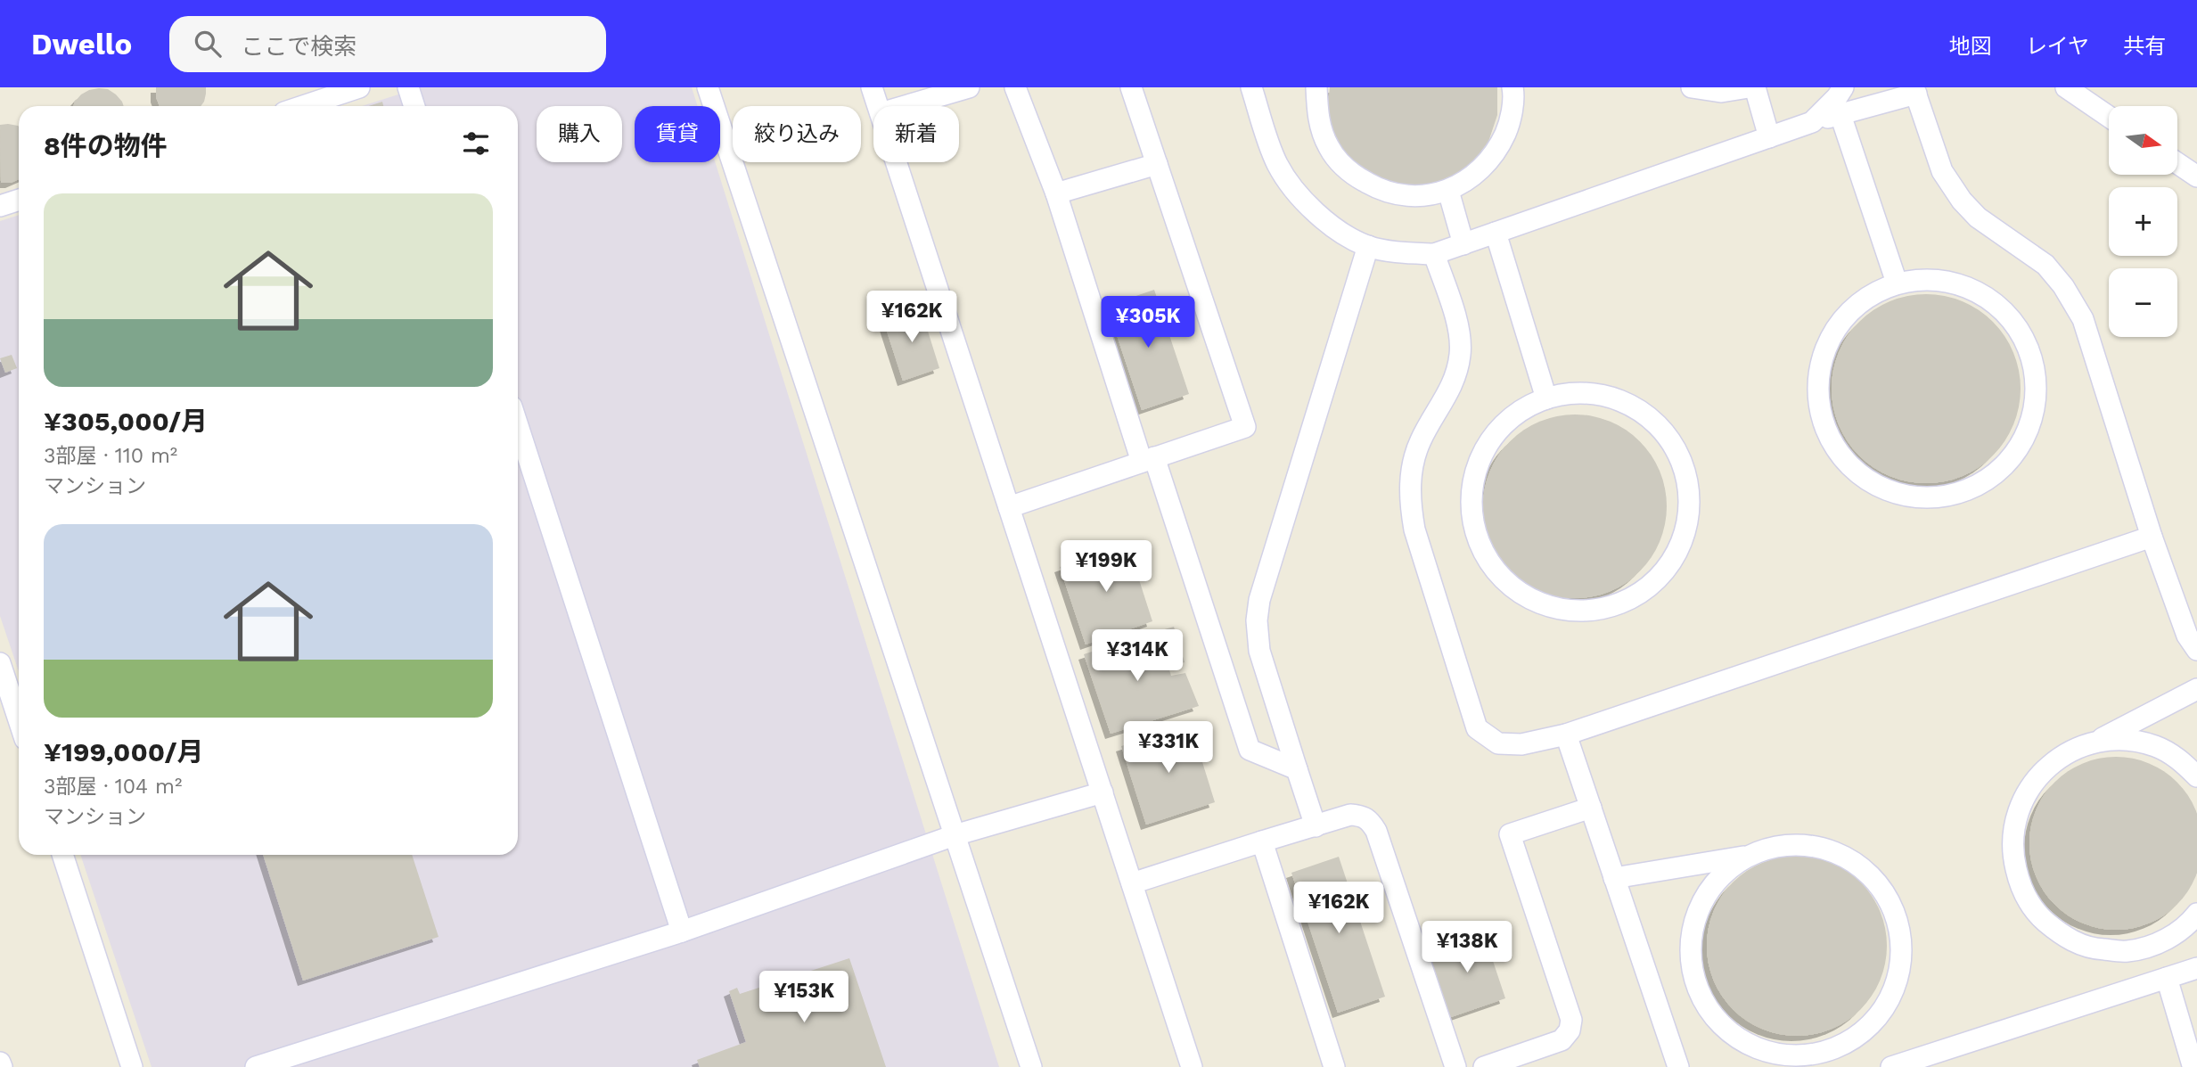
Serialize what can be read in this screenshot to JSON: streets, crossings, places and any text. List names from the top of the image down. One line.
{"north":"right","page":{"header":"Dwello","search":"ここで検索","nav":["地図","レイヤ","共有"],"map_buttons":["+","−"],"chip":["購入","賃貸","絞り込み","新着"],"heading":"8件の物件","list":[{"name":"¥305,000/月","note":"3部屋 · 110 m² · マンション"},{"name":"¥199,000/月","note":"3部屋 · 104 m² · マンション"}],"price":["¥162K","¥305K","¥199K","¥314K","¥331K","¥162K","¥138K","¥153K"]}}
